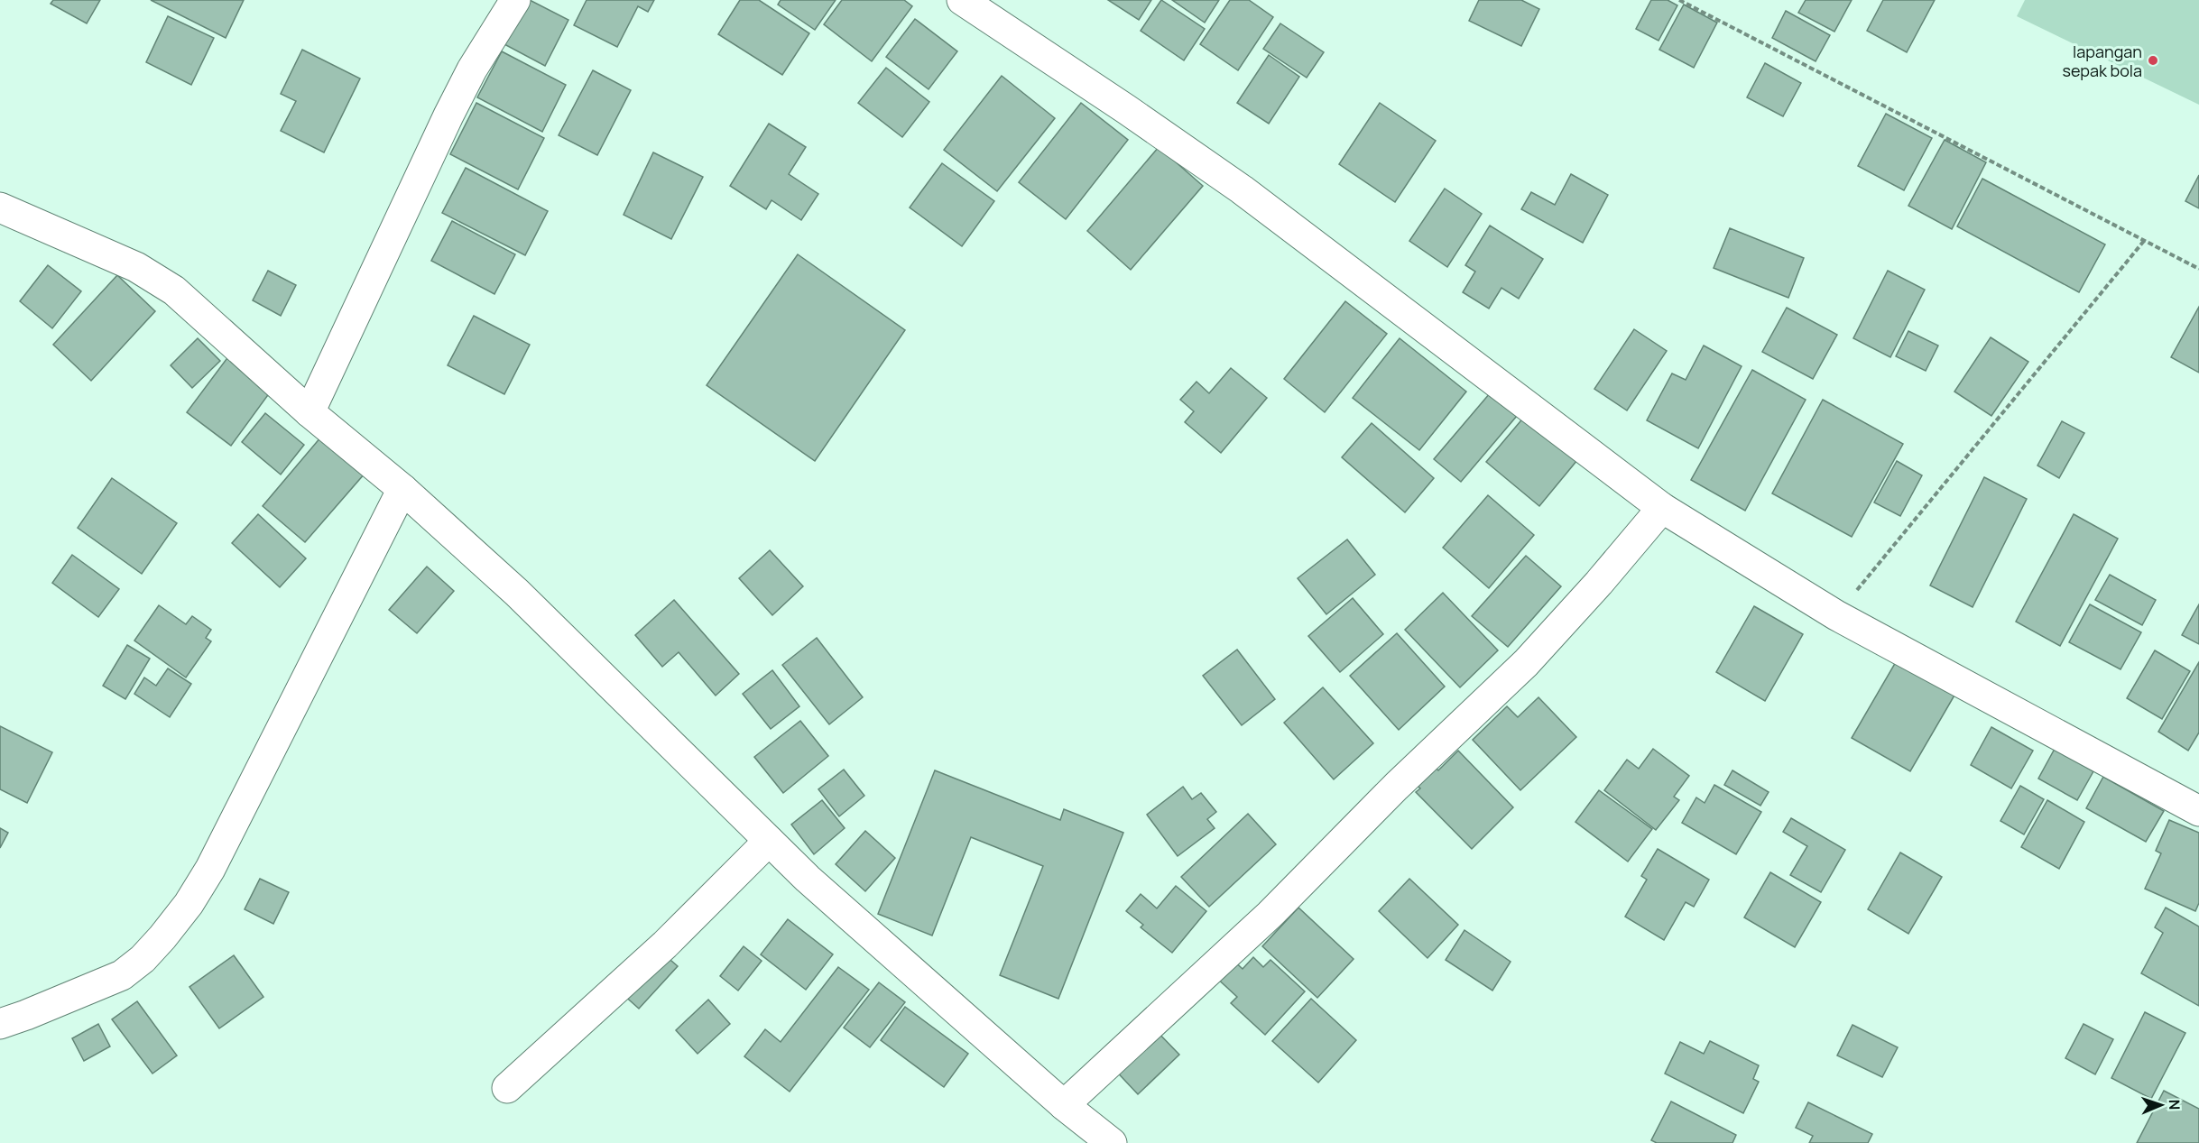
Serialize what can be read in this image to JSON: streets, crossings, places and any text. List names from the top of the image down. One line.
{"places":["lapangan sepak bola"],"north":"right"}
